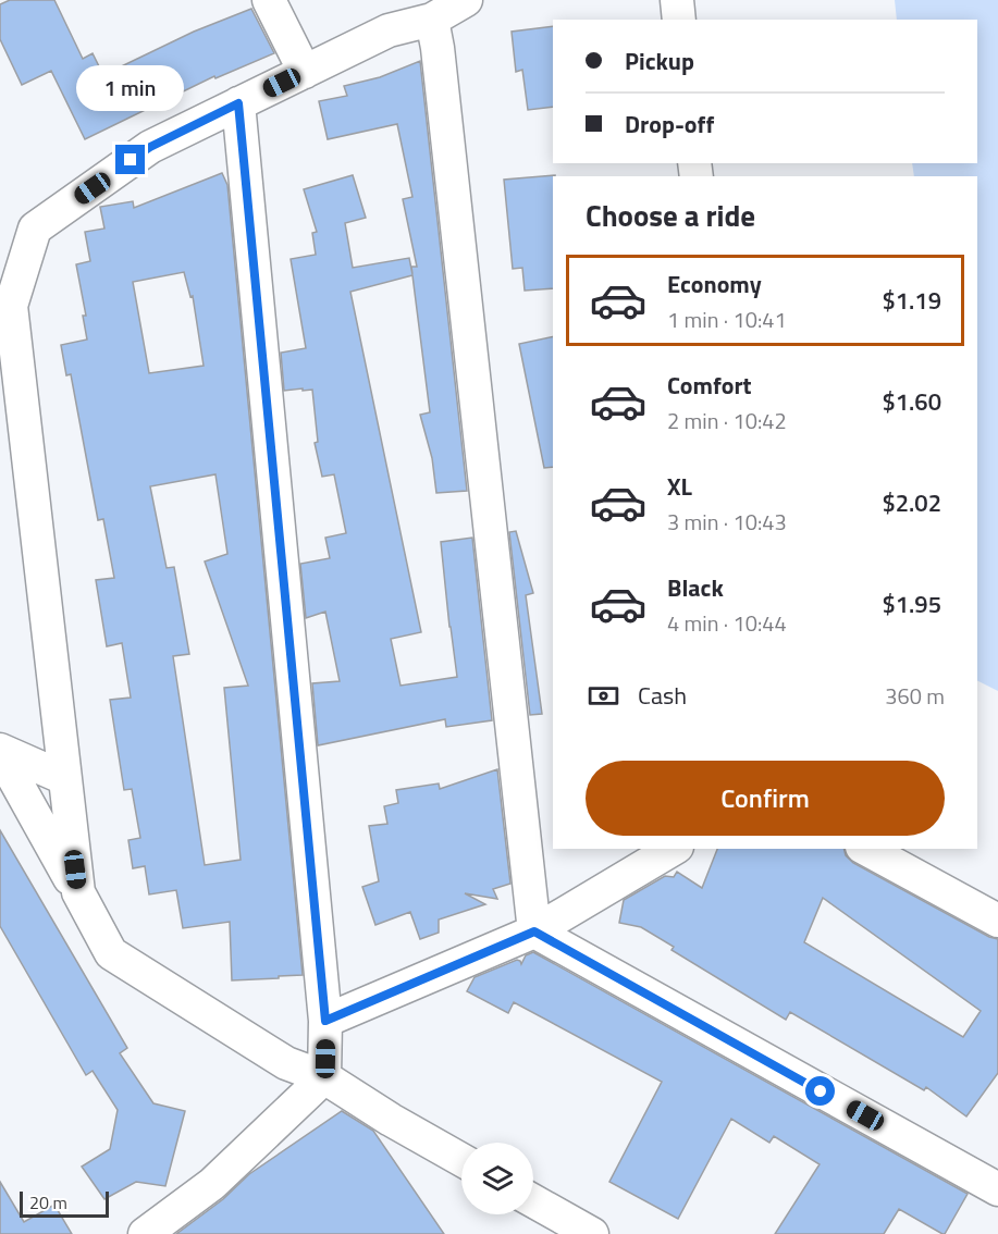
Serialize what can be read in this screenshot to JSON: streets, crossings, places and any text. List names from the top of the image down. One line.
{"scale_bar":"20 m","page":{"banner":["Pickup","Drop-off"],"bubble":"1 min","heading":"Choose a ride","list":[{"name":"Economy","note":"1 min · 10:41","value":"$1.19"},{"name":"Comfort","note":"2 min · 10:42","value":"$1.60"},{"name":"XL","note":"3 min · 10:43","value":"$2.02"},{"name":"Black","note":"4 min · 10:44","value":"$1.95"}],"pay":["Cash","360 m"],"buttons":"Confirm","scale":"20 m"}}
